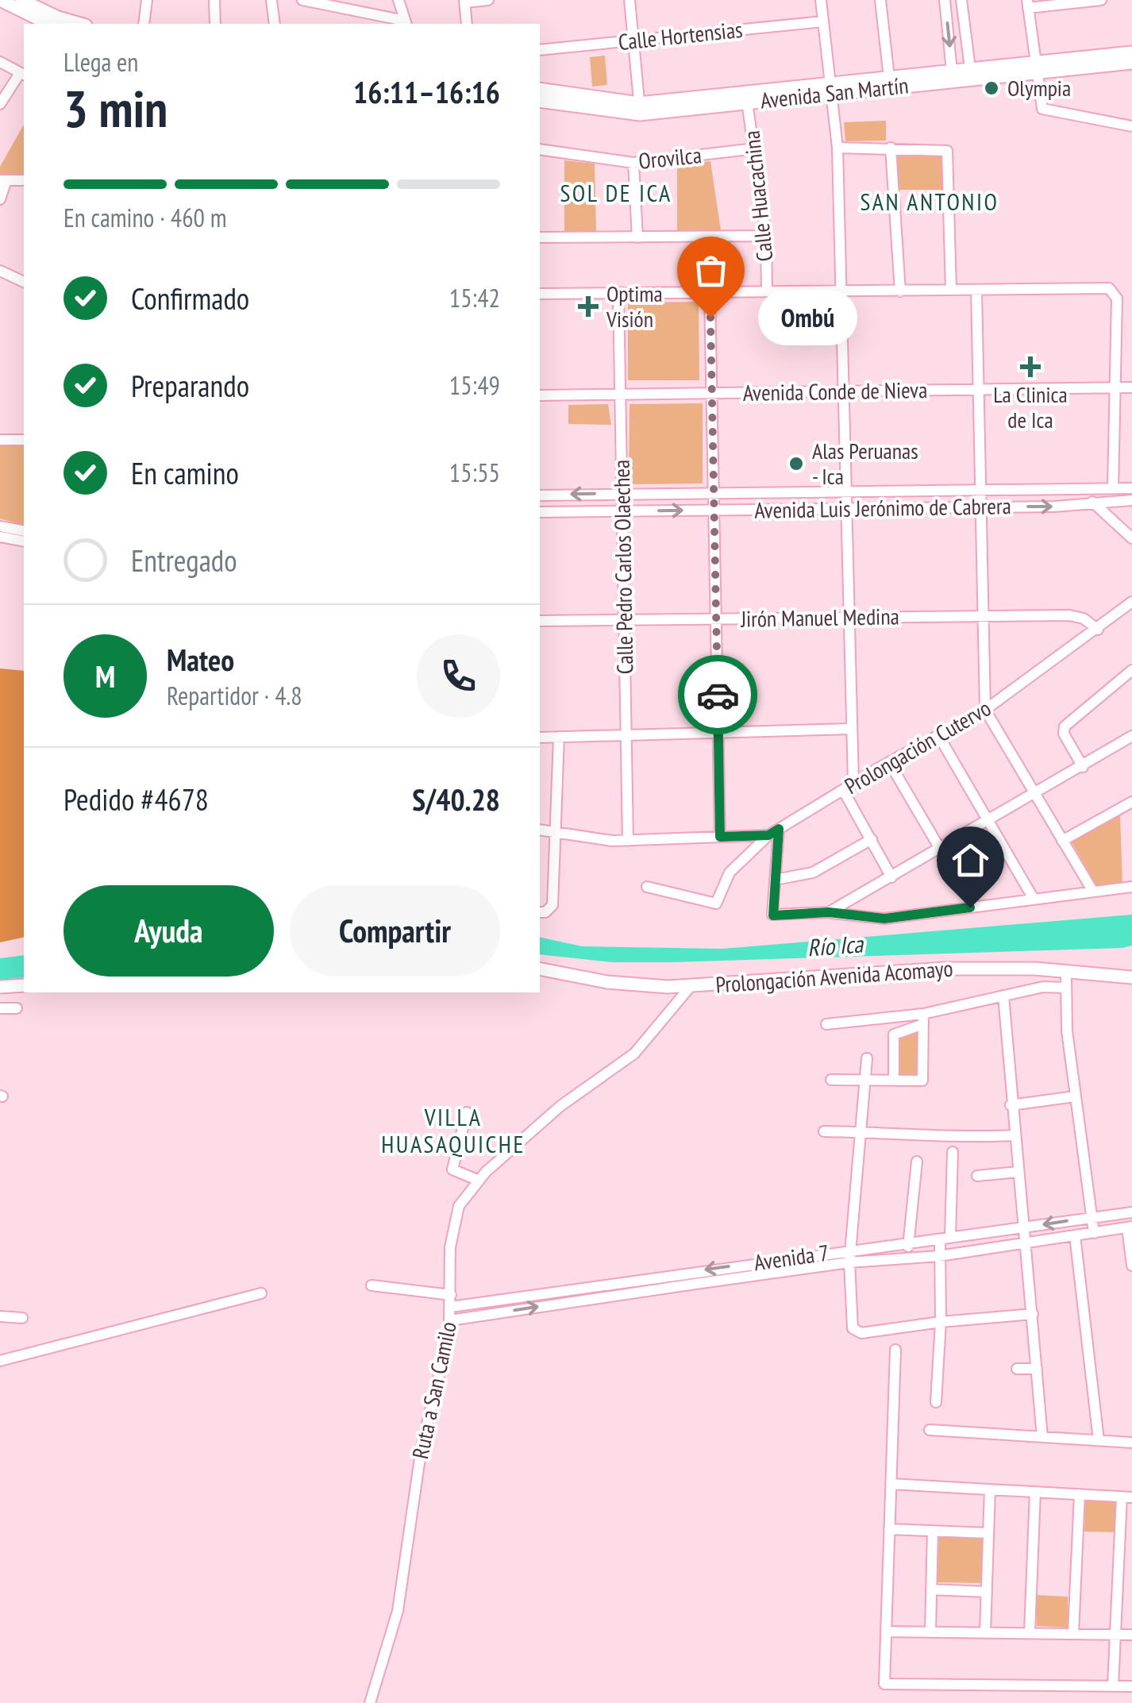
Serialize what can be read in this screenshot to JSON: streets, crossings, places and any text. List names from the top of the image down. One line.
{"streets":{"main road":["Avenida San Martín","Prolongación Avenida Acomayo"],"street":["Calle Hortensias","Orovilca","Calle Huacachina","Avenida Conde de Nieva","Avenida Luis Jerónimo de Cabrera","Calle Pedro Carlos Olaechea","Jirón Manuel Medina","Prolongación Cutervo","Avenida 7","Ruta a San Camilo"]},"crossings":[["Avenida San Martín","Calle Huacachina"],["Orovilca","Calle Huacachina"],["Avenida Conde de Nieva","Calle Pedro Carlos Olaechea"],["Avenida Luis Jerónimo de Cabrera","Calle Pedro Carlos Olaechea"],["Calle Pedro Carlos Olaechea","Jirón Manuel Medina"],["Jirón Manuel Medina","Prolongación Cutervo"],["Prolongación Avenida Acomayo","Ruta a San Camilo"],["Avenida 7","Ruta a San Camilo"]],"districts":["SOL DE ICA","SAN ANTONIO","VILLA HUASAQUICHE"],"water":["Río Ica"],"places":{"other":["Olympia","Ombú","Alas Peruanas - Ica"],"health":["Optima Visión","La Clinica de Ica"]},"page":{"heading":["3 min","Llega en","16:11–16:16"],"panel":["Mateo","Repartidor · 4.8","Pedido #4678","S/40.28"],"bar":"En camino · 460 m","list":[["Confirmado","15:42"],["Preparando","15:49"],["En camino","15:55"],"Entregado"],"bubble":"Ombú","round":"M","buttons":["Ayuda","Compartir"]}}
